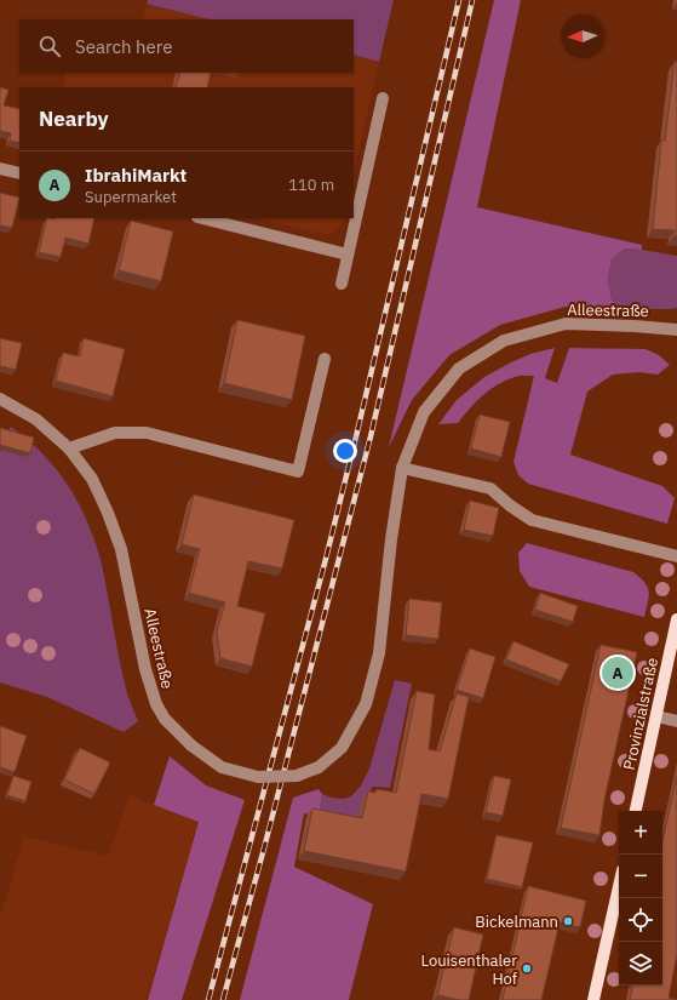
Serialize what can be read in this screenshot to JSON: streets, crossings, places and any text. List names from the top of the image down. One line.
{"streets":{"main road":["Provinzialstraße"],"street":["Alleestraße"]},"places":["Bickelmann","Louisenthaler Hof"],"north":"left","page":{"search":"Search here","heading":"Nearby","list":[{"mark":"A","name":"IbrahiMarkt","note":"Supermarket","value":"110 m"}],"pins":"A","map_buttons":["+","−"]}}
